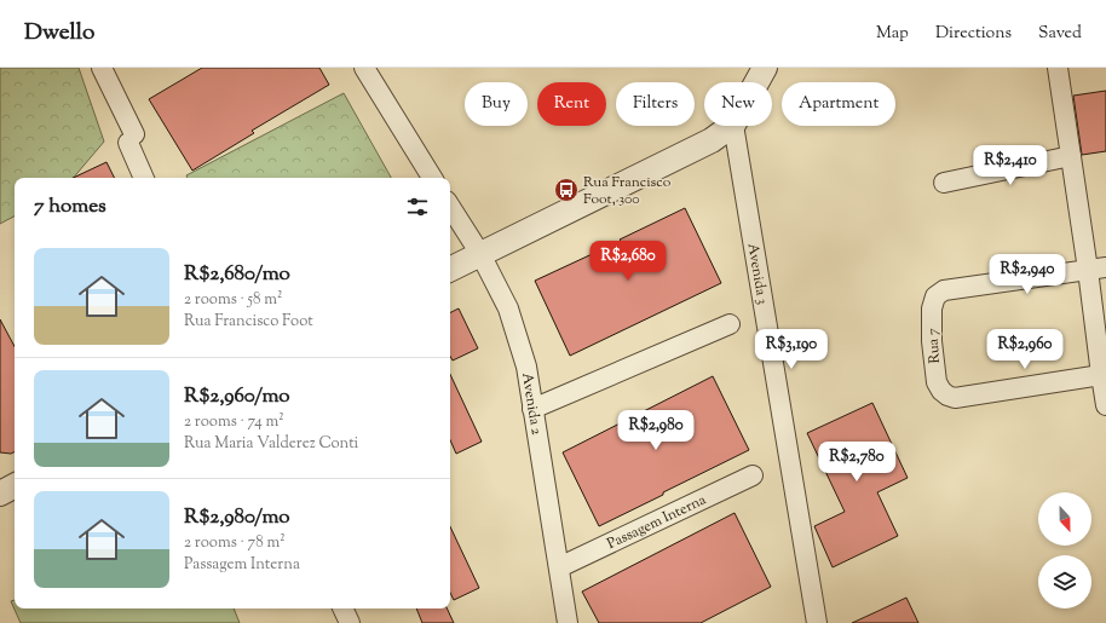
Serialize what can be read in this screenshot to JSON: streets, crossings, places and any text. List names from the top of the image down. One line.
{"streets":{"street":["Avenida 3","Rua 7","Avenida 2","Passagem Interna"]},"crossings":[["Avenida 2","Passagem Interna"]],"places":{"bus stop":["Rua Francisco Foot, 300"]},"north":"bottom","page":{"header":"Dwello","nav":["Map","Directions","Saved"],"chip":["Buy","Rent","Filters","New","Apartment"],"price":["R$2,410","R$2,680","R$2,940","R$3,190","R$2,960","R$2,980","R$2,780"],"heading":"7 homes","list":[{"name":"R$2,680/mo","note":"2 rooms · 58 m² · Rua Francisco Foot"},{"name":"R$2,960/mo","note":"2 rooms · 74 m² · Rua Maria Valderez Conti"},{"name":"R$2,980/mo","note":"2 rooms · 78 m² · Passagem Interna"}]}}
